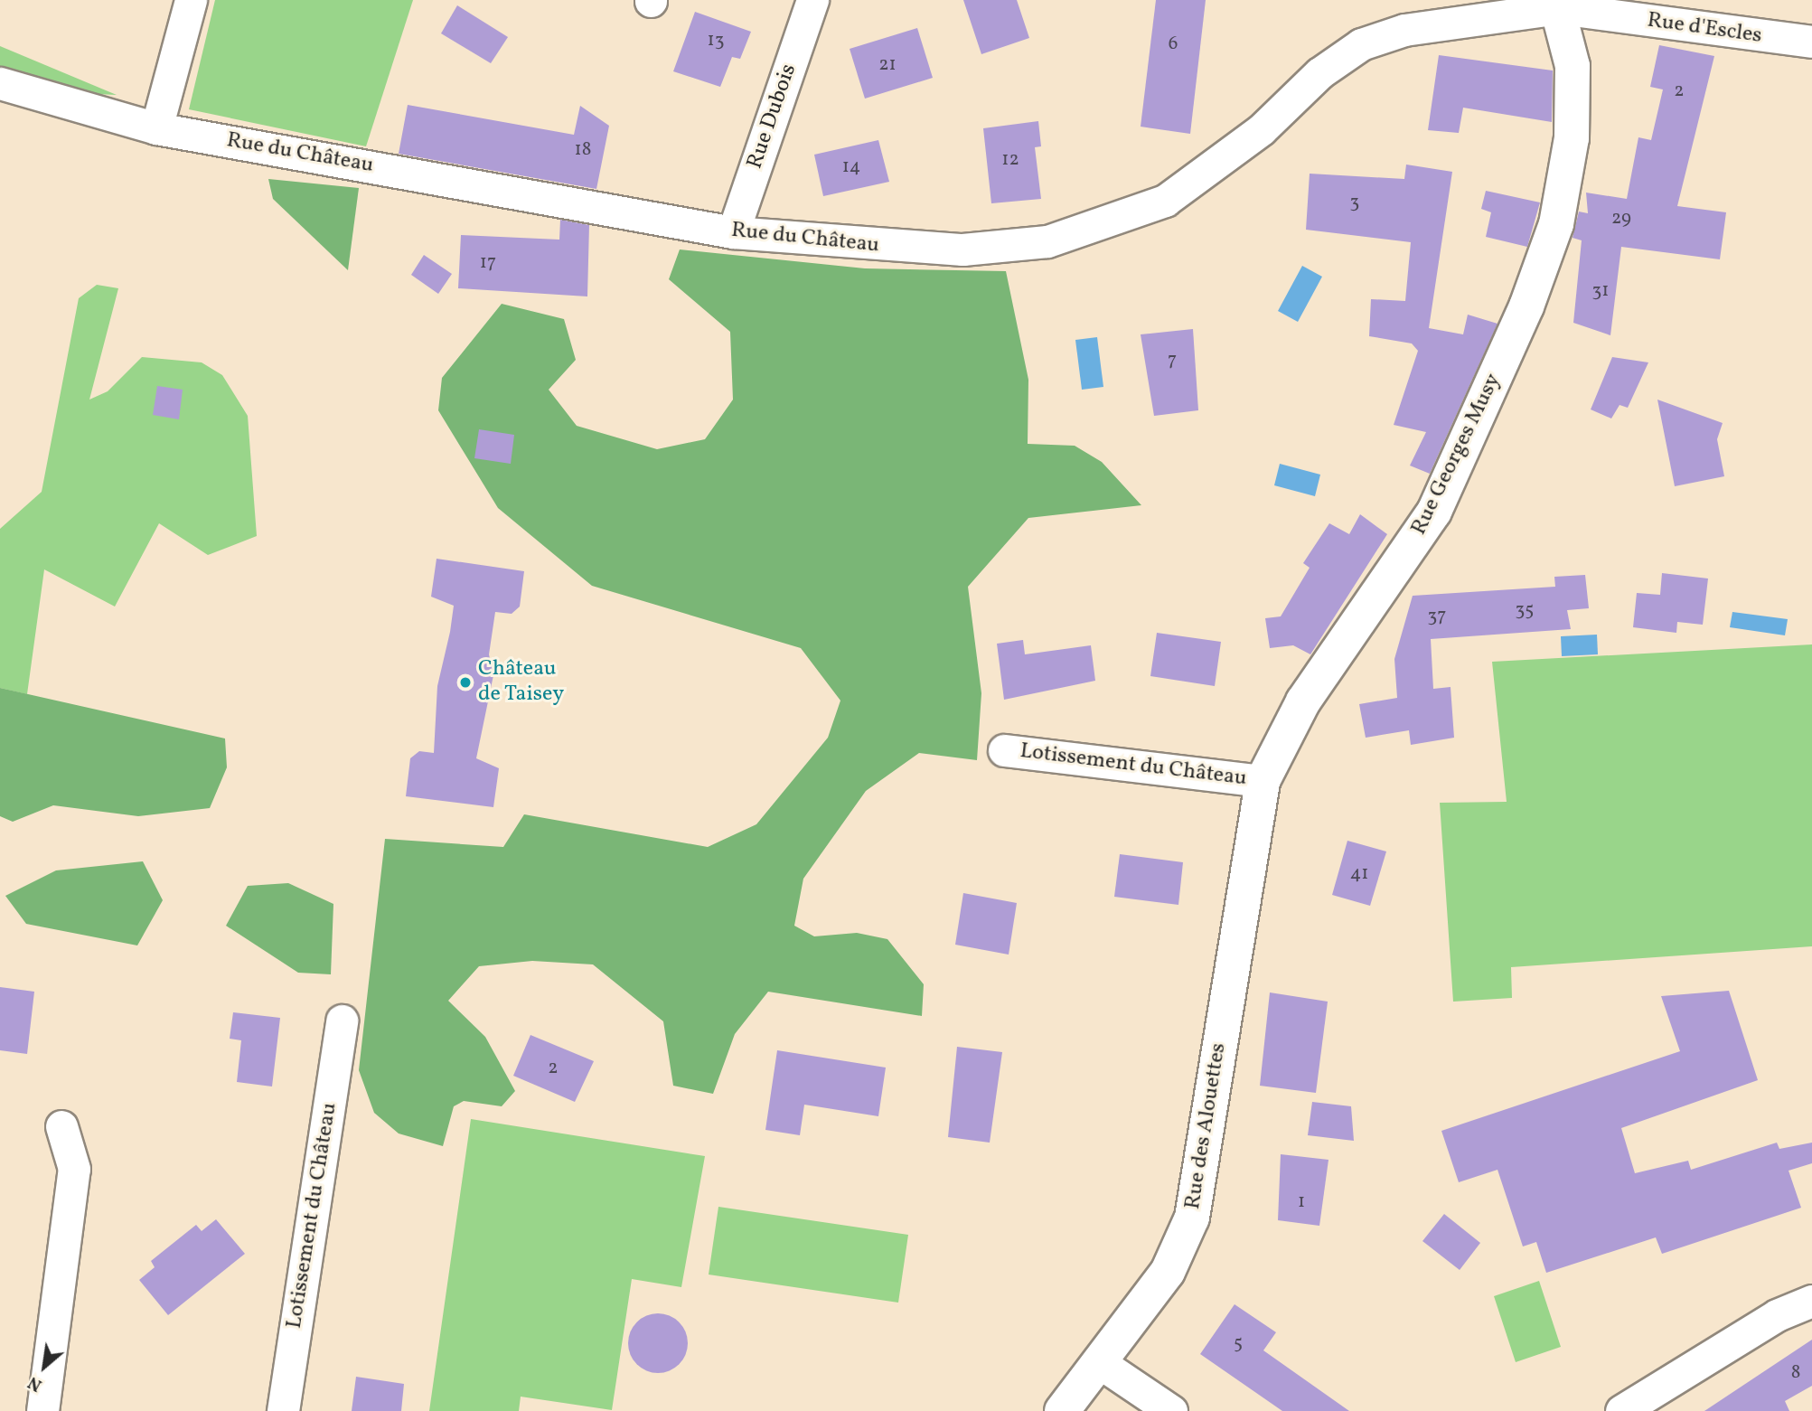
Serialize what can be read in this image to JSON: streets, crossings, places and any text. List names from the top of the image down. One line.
{"streets":{"street":["Rue d'Escles","Rue Dubois","Rue du Château","Rue Georges Musy","Lotissement du Château","Rue des Alouettes"]},"crossings":[["Rue d'Escles","Rue du Château"],["Rue d'Escles","Rue Georges Musy"],["Rue Dubois","Rue du Château"],["Rue du Château","Rue Georges Musy"],["Rue Georges Musy","Lotissement du Château"],["Rue Georges Musy","Rue des Alouettes"]],"places":["Château de Taisey"],"house_numbers":["13","6","21","2","18","12","14","3","29","17","31","7","35","37","41","2","1","5","8"],"north":"bottom left"}
